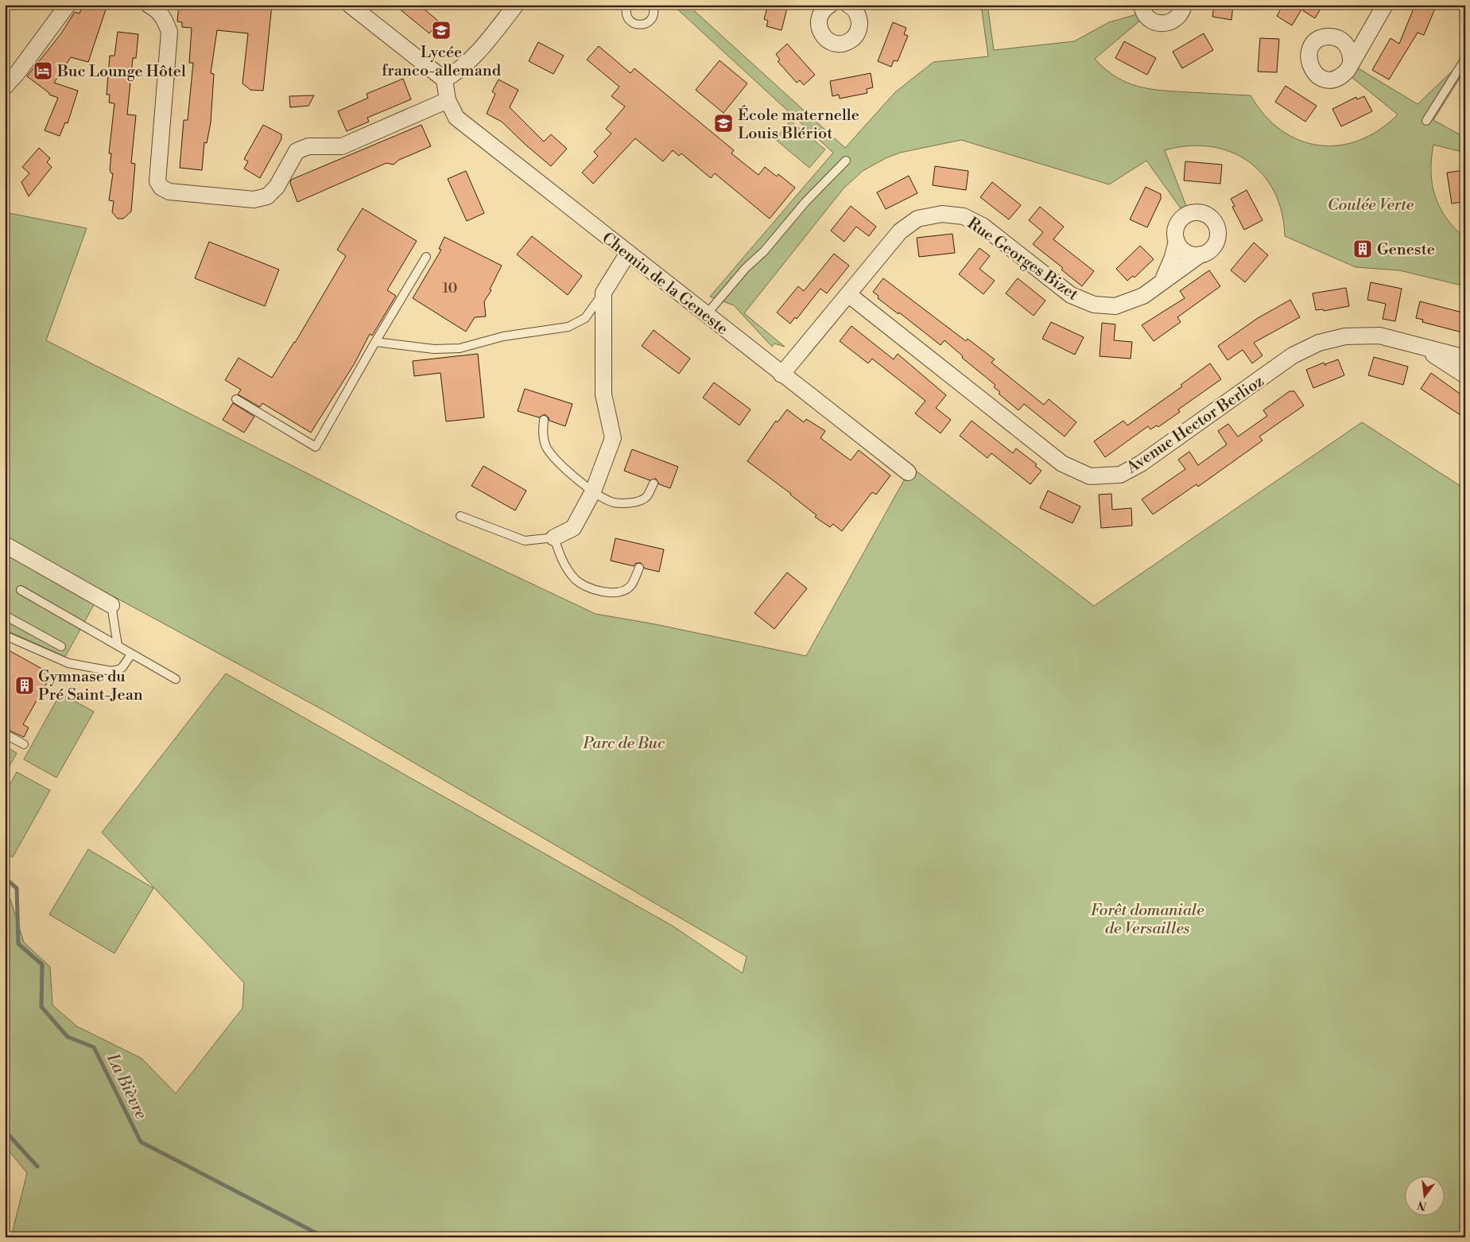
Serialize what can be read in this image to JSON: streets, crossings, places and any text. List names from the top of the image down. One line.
{"streets":{"street":["Rue Georges Bizet","Chemin de la Geneste","Avenue Hector Berlioz"]},"crossings":[["Rue Georges Bizet","Chemin de la Geneste"],["Rue Georges Bizet","Avenue Hector Berlioz"]],"water":["La Bièvre"],"parks":["Coulée Verte","Parc de Buc","Forêt domaniale de Versailles"],"places":{"school or university":["Lycée franco-allemand","École maternelle Louis Blériot"],"hotel":["Buc Lounge Hôtel"],"building":["Geneste","Gymnase du Pré Saint-Jean"]},"house_numbers":["10"],"north":"bottom"}
